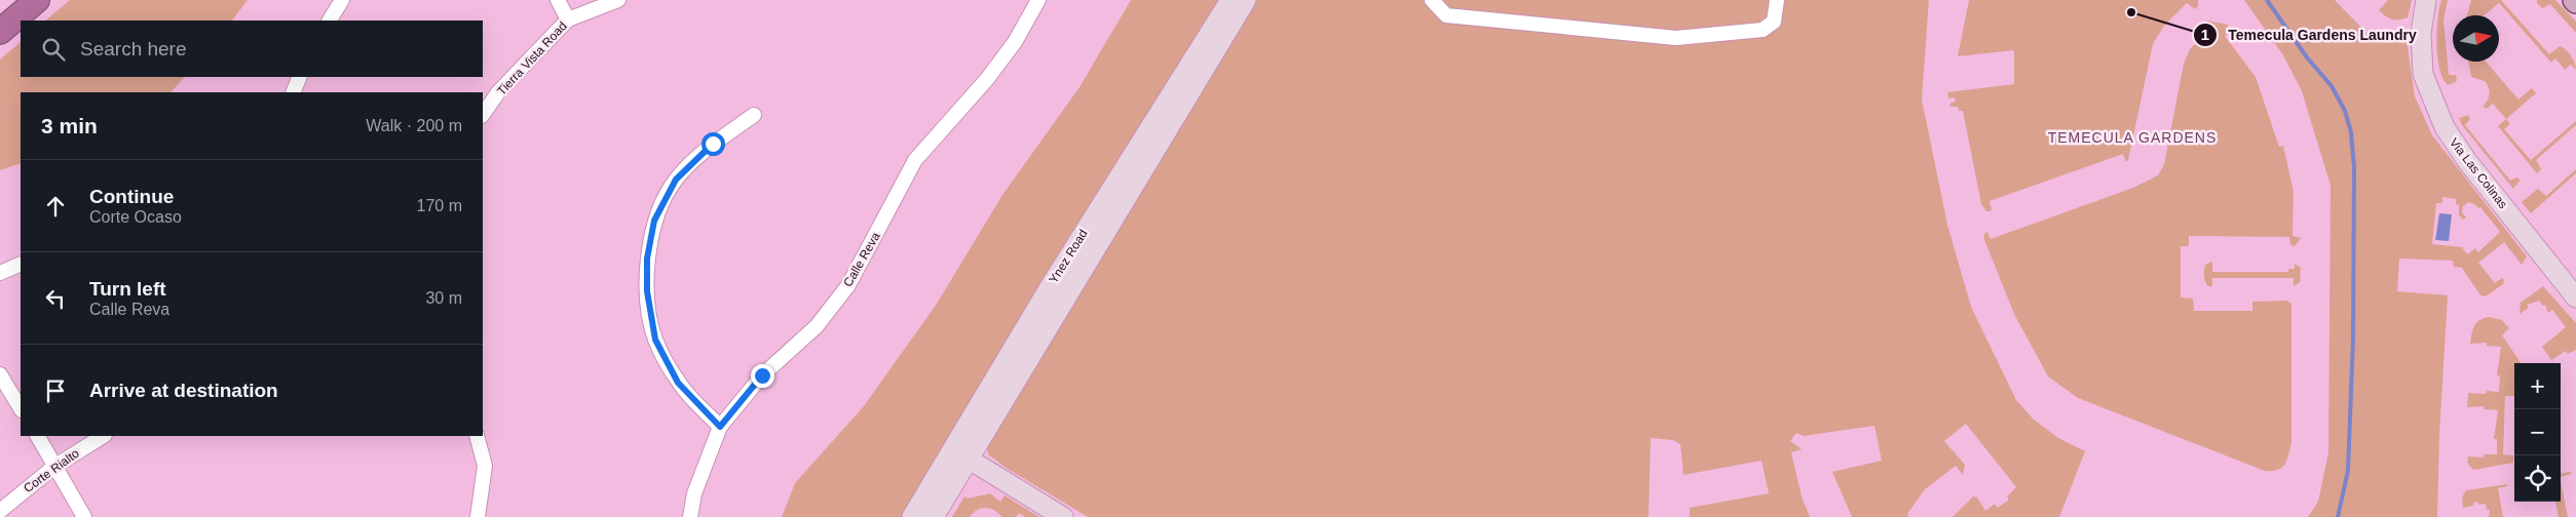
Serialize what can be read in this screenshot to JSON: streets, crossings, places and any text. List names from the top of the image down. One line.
{"streets":{"main road":["Via Las Colinas","Ynez Road"],"street":["Tierra Vista Road","Calle Reva","Corte Rialto"]},"districts":["TEMECULA GARDENS"],"places":["Temecula Gardens Laundry"],"north":"right","page":{"search":"Search here","heading":["3 min","Walk · 200 m"],"list":[["Continue","Corte Ocaso","170 m"],["Turn left","Calle Reva","30 m"],"Arrive at destination"],"map_buttons":["+","−"]}}
